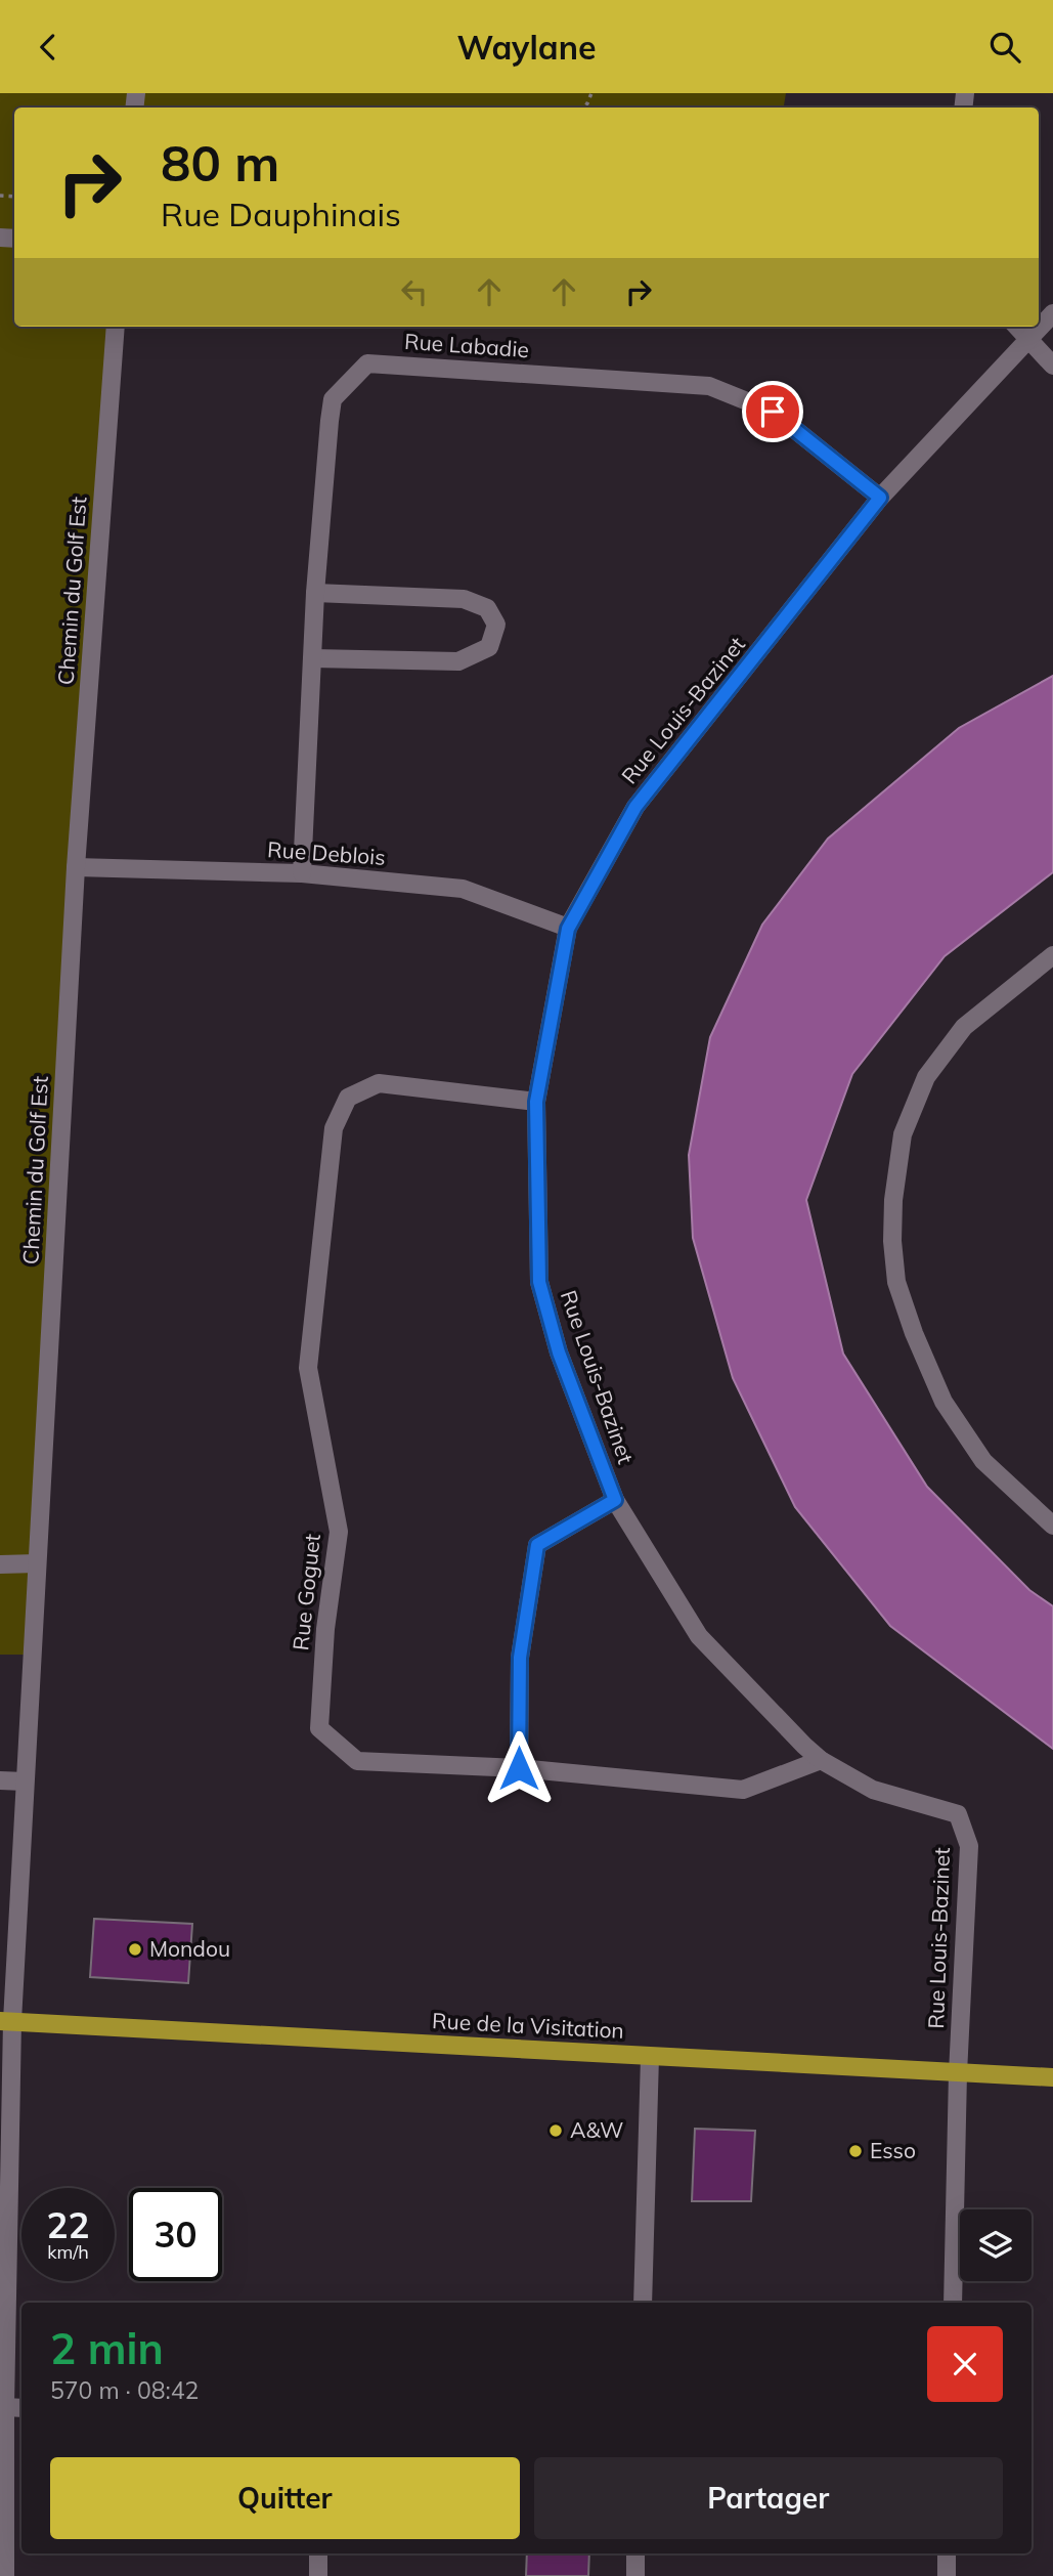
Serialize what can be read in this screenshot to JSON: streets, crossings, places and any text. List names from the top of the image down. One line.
{"streets":{"main road":["Rue de la Visitation"],"street":["Rue Labadie","Chemin du Golf Est","Rue Louis-Bazinet","Rue Deblois","Rue Goguet"]},"crossings":[["Rue Labadie","Rue Louis-Bazinet"],["Rue Labadie","Rue Deblois"],["Chemin du Golf Est","Rue Deblois"],["Chemin du Golf Est","Rue de la Visitation"],["Rue Louis-Bazinet","Rue Deblois"],["Rue Louis-Bazinet","Rue Goguet"],["Rue Louis-Bazinet","Rue de la Visitation"]],"places":["Mondou","A&W","Esso"],"page":{"header":"Waylane","turn":["80 m","Rue Dauphinais"],"speed":"22 km/h","limit":"30","heading":["2 min","570 m · 08:42"],"buttons":["Quitter","Partager"]}}
